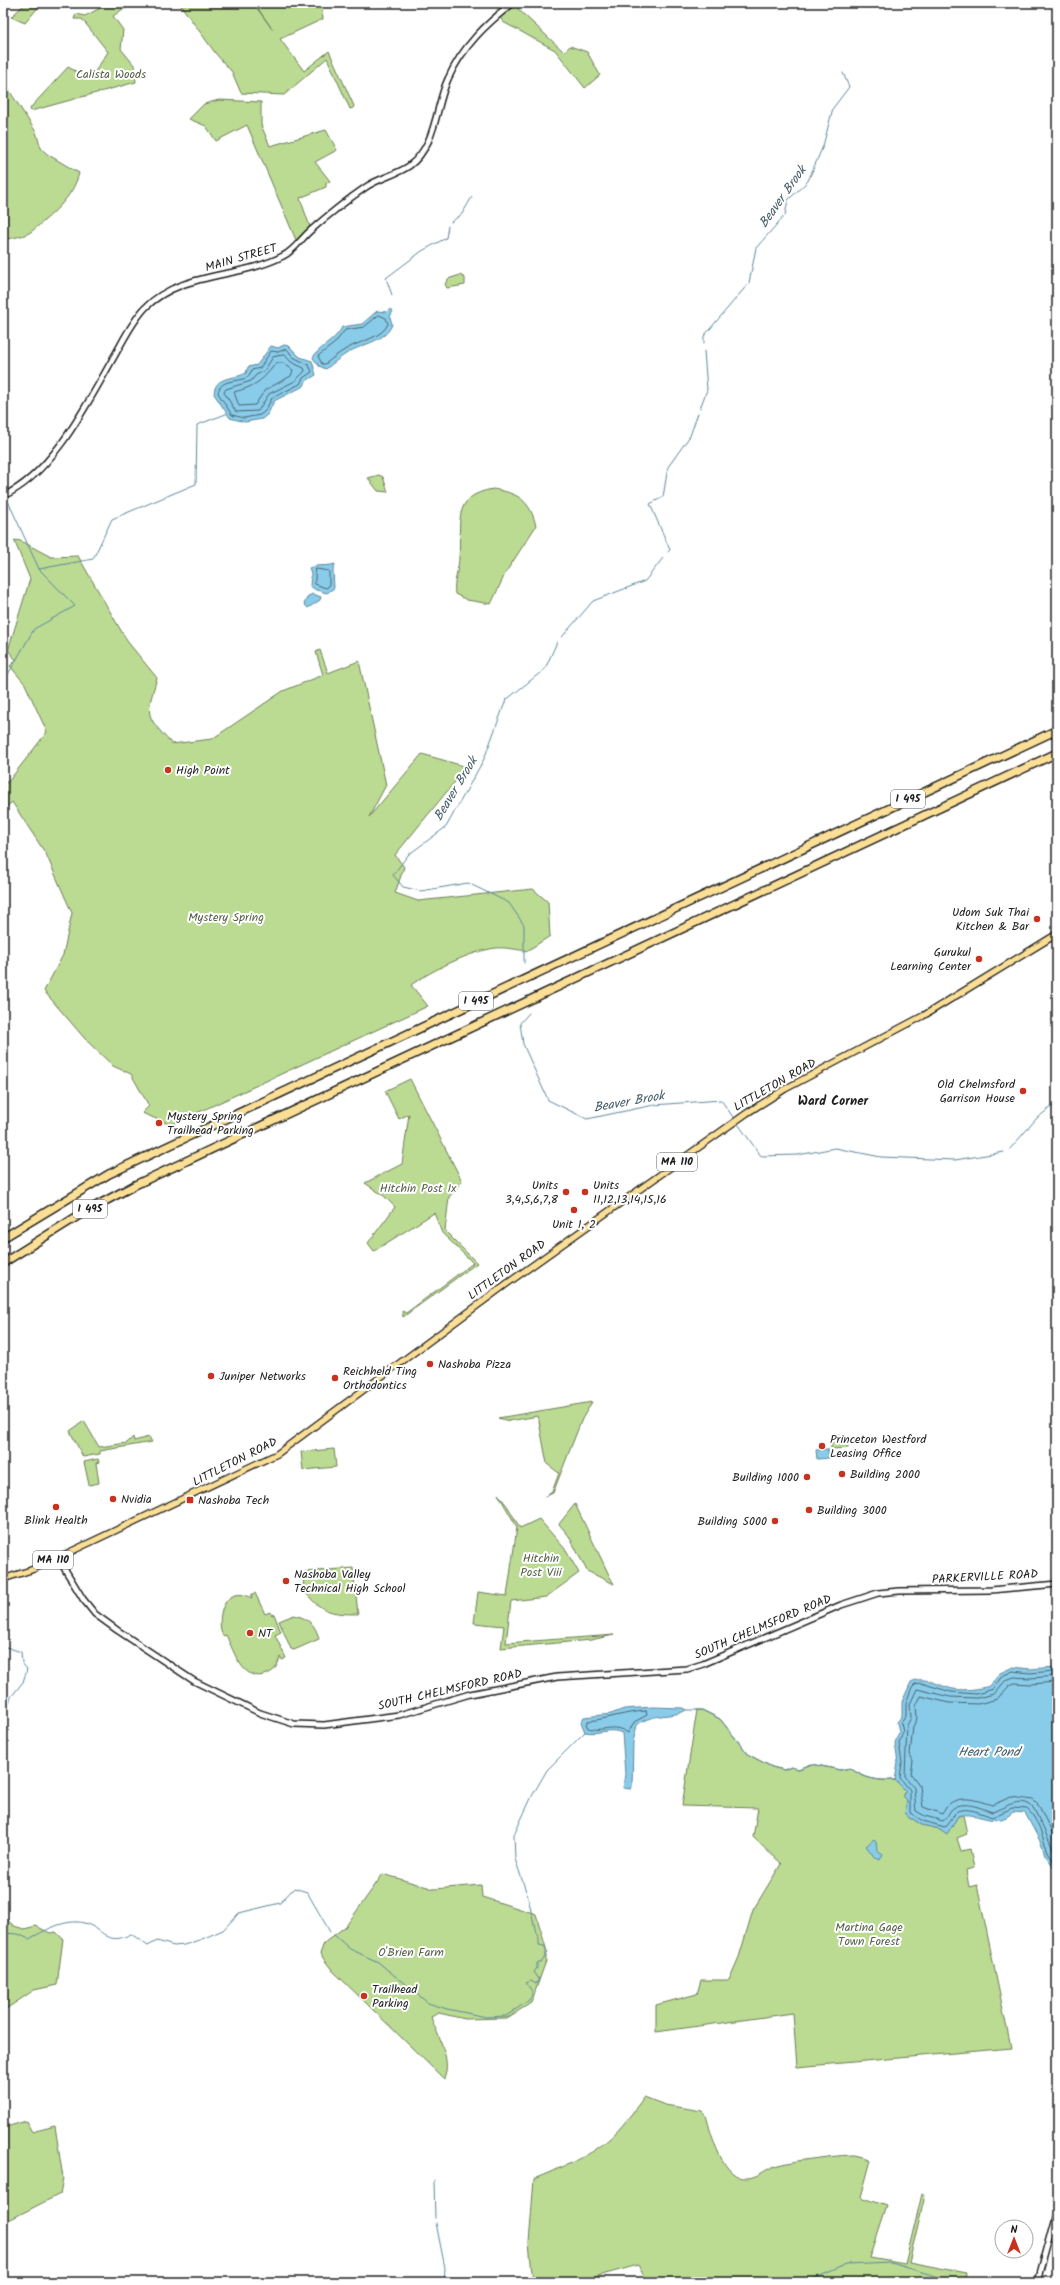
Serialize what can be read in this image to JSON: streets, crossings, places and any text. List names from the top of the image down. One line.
{"streets":{"highway":["I 495"],"main road":["MAIN STREET","LITTLETON ROAD","MA 110","PARKERVILLE ROAD","SOUTH CHELMSFORD ROAD"]},"crossings":[["LITTLETON ROAD","SOUTH CHELMSFORD ROAD"],["PARKERVILLE ROAD","SOUTH CHELMSFORD ROAD"]],"districts":["Ward Corner"],"water":["Beaver Brook","Heart Pond"],"parks":["Calista Woods","Mystery Spring","Hitchin Post Ix","Hitchin Post Viii","Martina Gage Town Forest","O'Brien Farm"],"places":{"other":["High Point","Udom Suk Thai Kitchen & Bar","Gurukul Learning Center","Old Chelmsford Garrison House","Mystery Spring Trailhead Parking","Units 3,4,5,6,7,8","Units 11,12,13,14,15,16","Unit 1, 2","Nashoba Pizza","Juniper Networks","Reichheld Ting Orthodontics","Princeton Westford Leasing Office","Building 2000","Building 1000","Nvidia","Blink Health","Building 3000","Building 5000","Nashoba Valley Technical High School","NT","Trailhead Parking"],"transit":["Nashoba Tech"]},"north":"top"}
